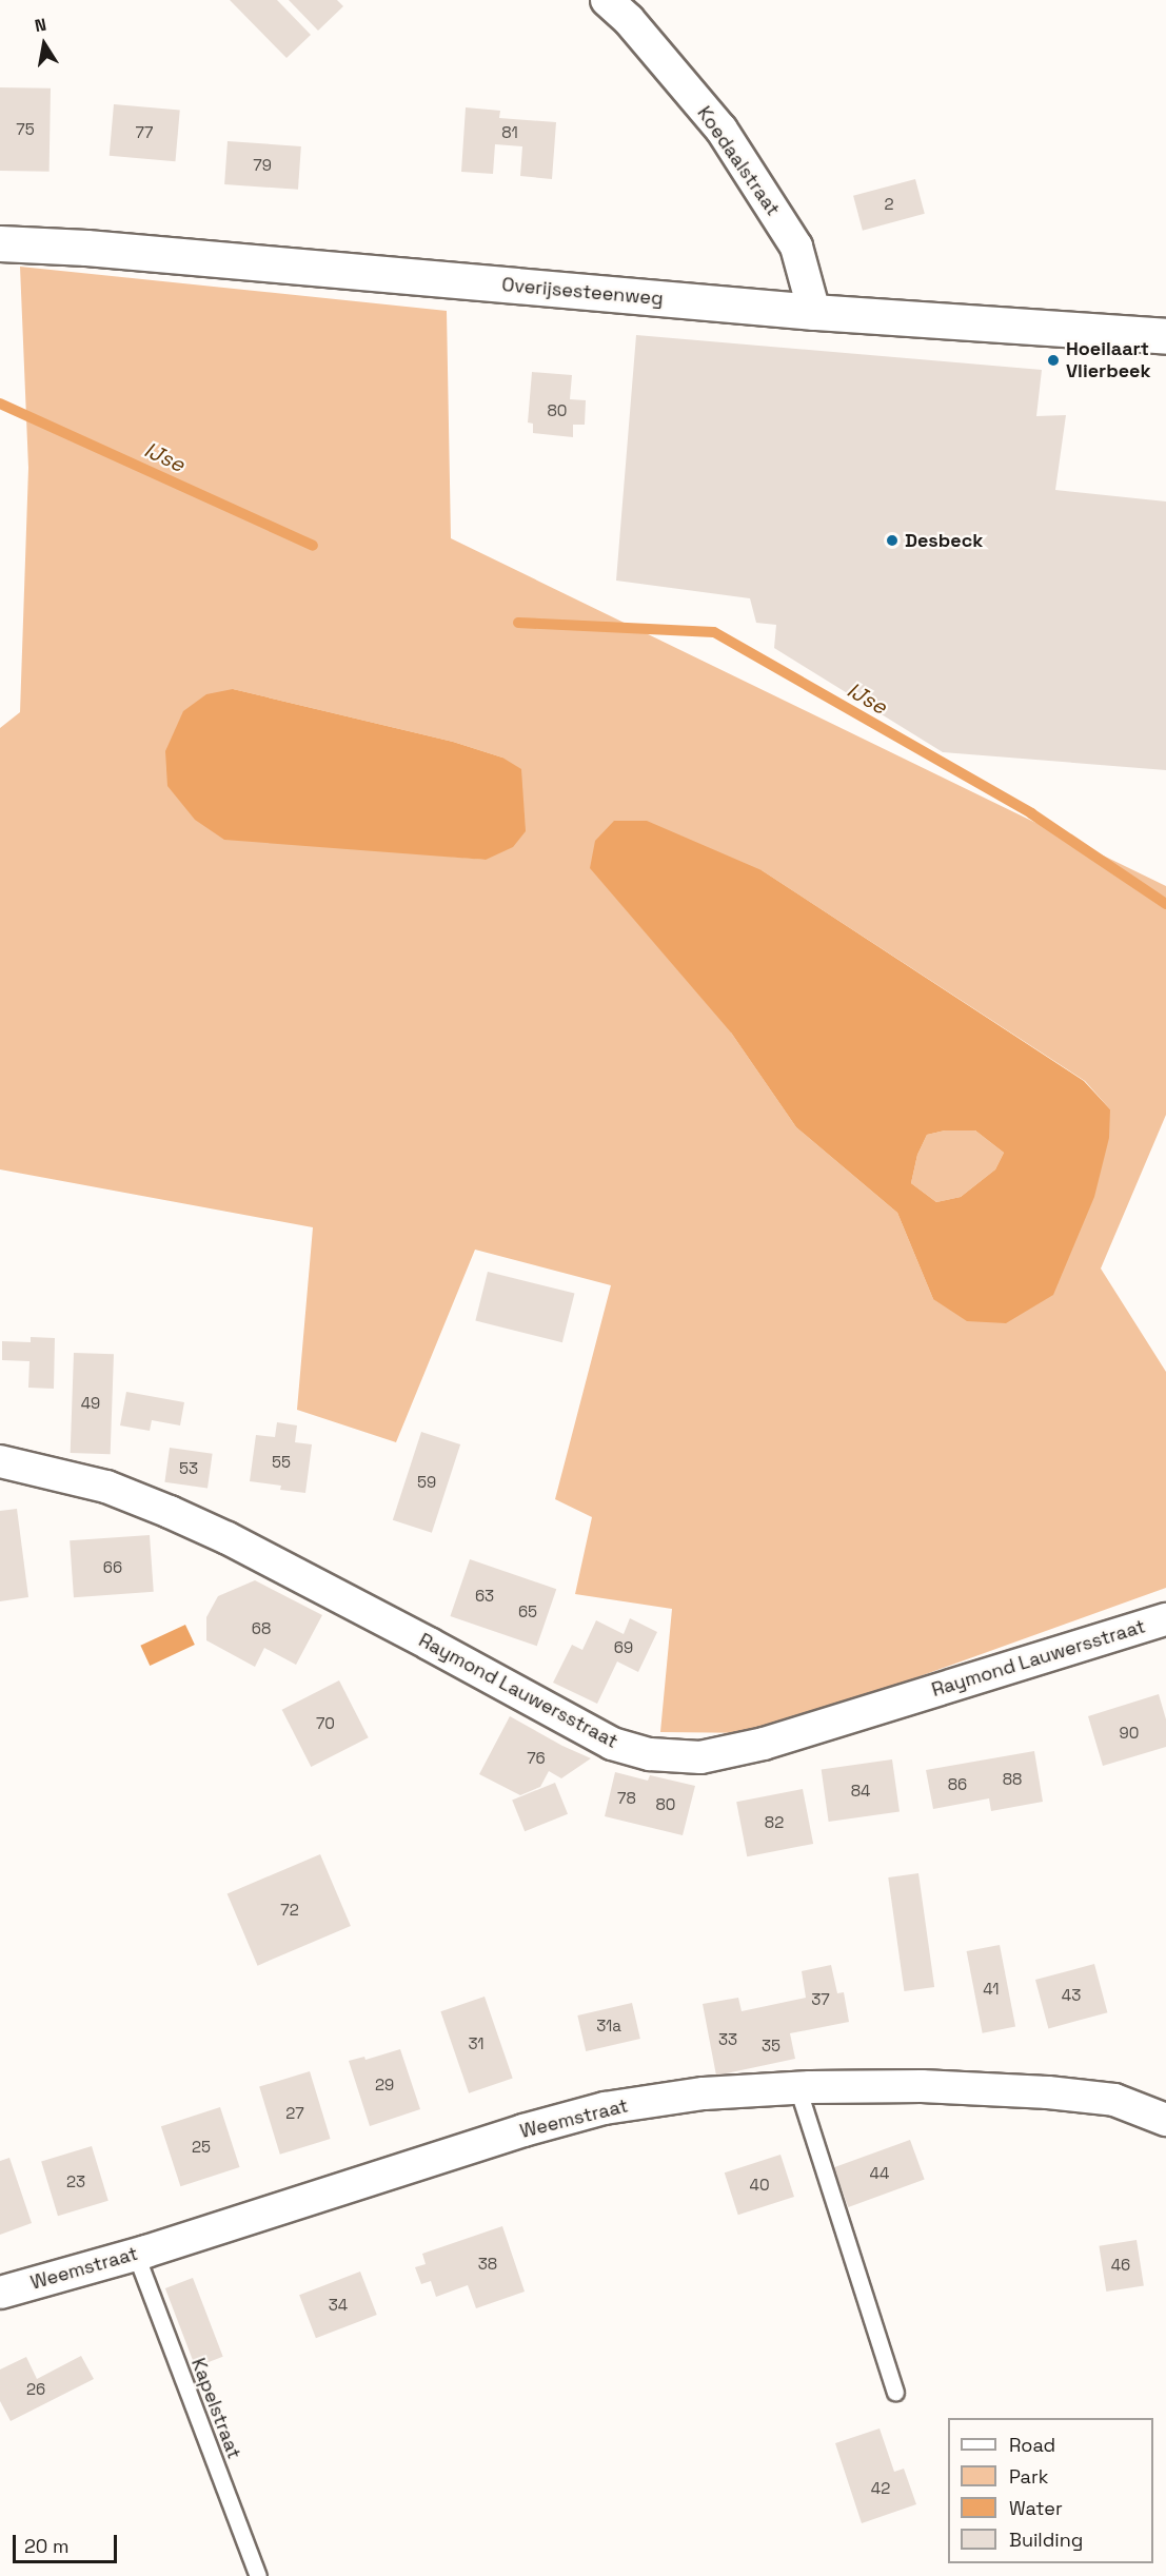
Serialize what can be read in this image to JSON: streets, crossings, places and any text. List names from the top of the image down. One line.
{"streets":{"main road":["Overijsesteenweg"],"street":["Koedaalstraat","Raymond Lauwersstraat","Weemstraat"],"lane":["Kapelstraat"]},"crossings":[["Koedaalstraat","Overijsesteenweg"],["Weemstraat","Kapelstraat"]],"water":["IJse"],"places":["Hoeilaart Vlierbeek","Desbeck"],"house_numbers":["75","77","81","79","2","80","49","55","53","59","66","63","65","68","69","70","90","76","88","86","84","78","80","82","72","41","43","37","31a","33","31","35","29","27","25","44","23","40","38","46","34","26","42"],"legend":["Road","Park","Water","Building"],"scale_bar":"20 m","north":"top"}
